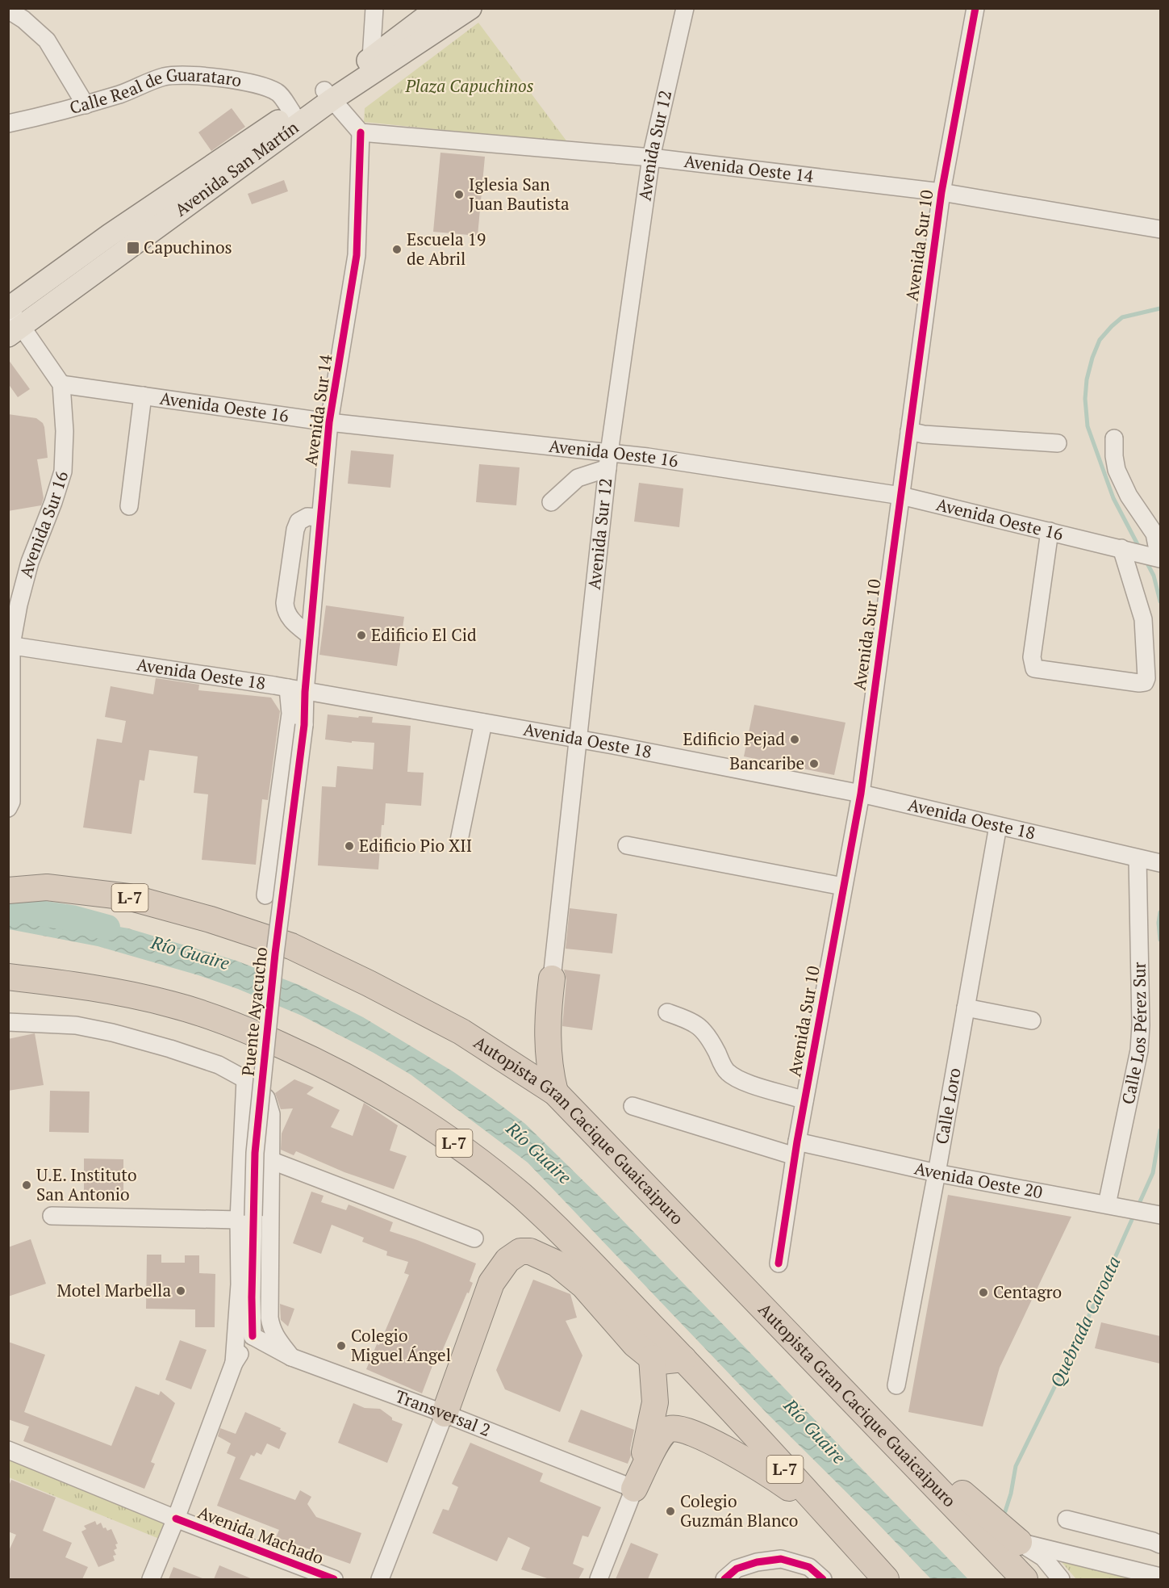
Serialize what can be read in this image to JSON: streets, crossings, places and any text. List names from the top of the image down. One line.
{"streets":{"highway":["L-7","Autopista Gran Cacique Guaicaipuro"],"main road":["Avenida San Martín"],"street":["Calle Real de Guarataro","Avenida Sur 12","Avenida Oeste 14","Avenida Sur 10","Avenida Oeste 16","Avenida Sur 14","Avenida Sur 16","Avenida Oeste 18","Puente Ayacucho","Calle Los Pérez Sur","Calle Loro","Avenida Oeste 20","Transversal 2","Avenida Machado"]},"crossings":[["Calle Real de Guarataro","Avenida San Martín"],["Avenida Sur 12","Avenida Oeste 14"],["Avenida Sur 12","Avenida Oeste 16"],["Avenida Sur 12","Avenida Oeste 18"],["Avenida Oeste 14","Avenida Sur 10"],["Avenida Oeste 14","Avenida Sur 14"],["Avenida Sur 10","Avenida Oeste 16"],["Avenida Sur 10","Avenida Oeste 18"],["Avenida Sur 10","Avenida Oeste 20"],["Avenida Oeste 16","Avenida Sur 14"],["Avenida Oeste 16","Avenida Sur 16"],["Avenida Sur 14","Avenida Oeste 18"],["Avenida Sur 14","Puente Ayacucho"],["Avenida Sur 16","Avenida Oeste 18"],["Avenida Oeste 18","Puente Ayacucho"],["Avenida Oeste 18","Calle Los Pérez Sur"],["Avenida Oeste 18","Calle Loro"],["Puente Ayacucho","Transversal 2"],["Calle Los Pérez Sur","Avenida Oeste 20"],["Calle Loro","Avenida Oeste 20"]],"water":["Río Guaire","Quebrada Caroata"],"parks":["Plaza Capuchinos"],"places":{"other":["Iglesia San Juan Bautista","Escuela 19 de Abril","Edificio El Cid","Edificio Pejad","Bancaribe","Edificio Pio XII","U.E. Instituto San Antonio","Motel Marbella","Centagro","Colegio Miguel Ángel","Colegio Guzmán Blanco"],"transit":["Capuchinos"]}}
